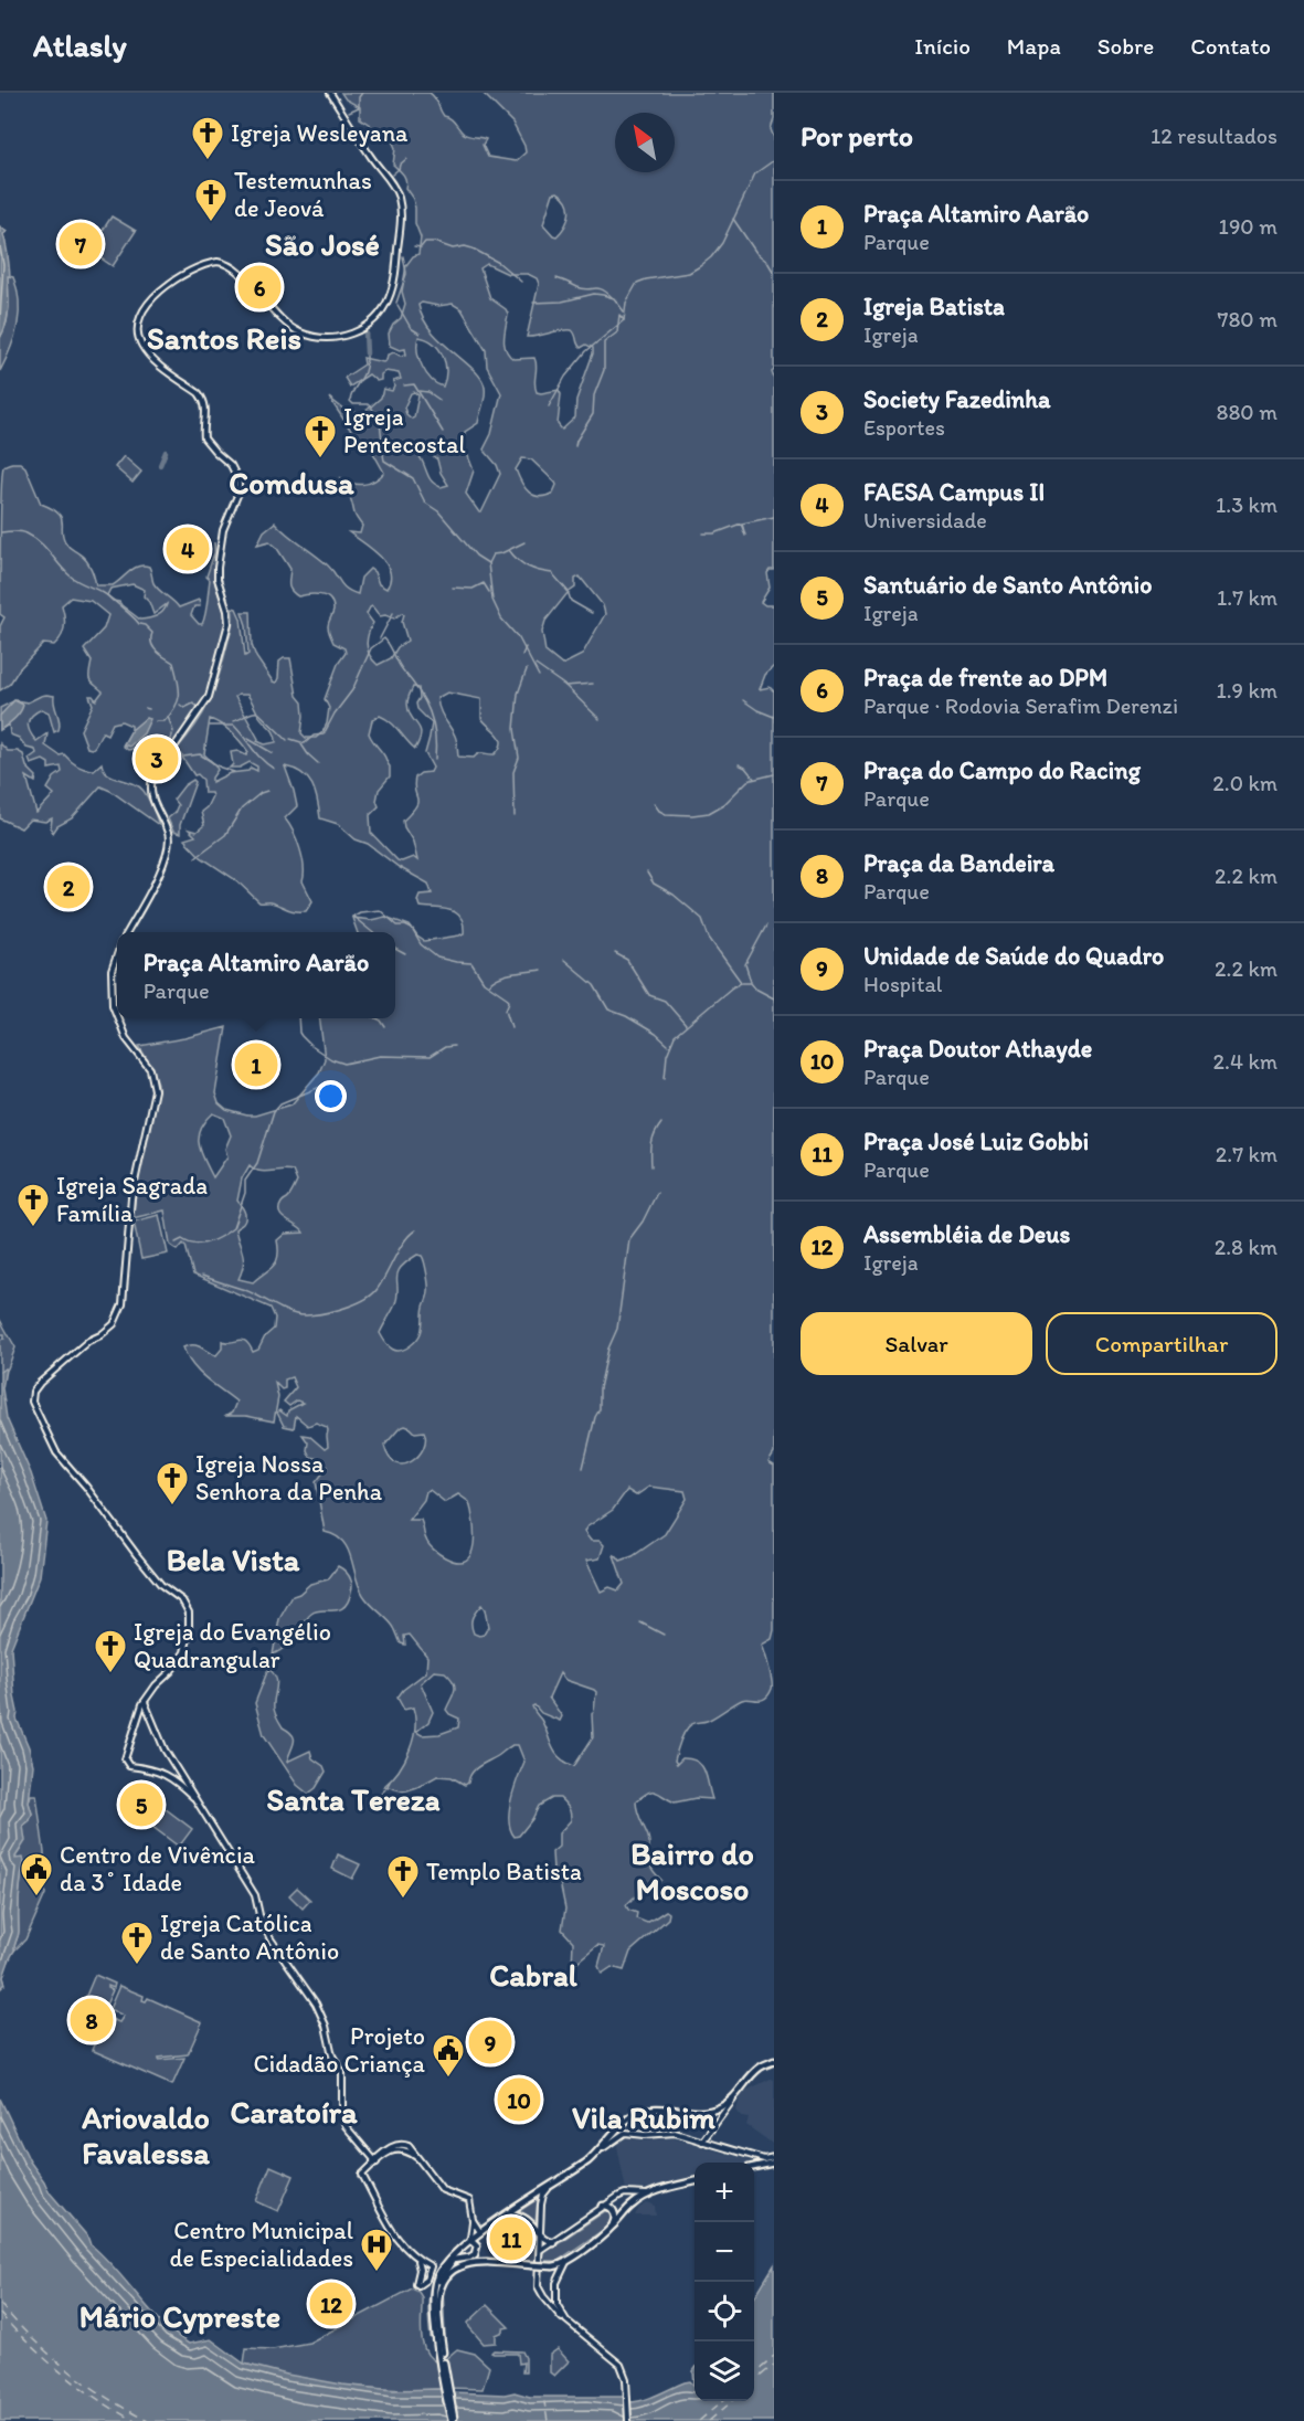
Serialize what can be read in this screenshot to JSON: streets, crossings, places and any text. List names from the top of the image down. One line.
{"districts":["São José","Santos Reis","Comdusa","Bela Vista","Santa Tereza","Bairro do Moscoso","Cabral","Caratoíra","Ariovaldo Favalessa","Vila Rubim","Mário Cypreste"],"places":{"church":["Igreja Wesleyana","Testemunhas de Jeová","Igreja Pentecostal","Igreja Sagrada Família","Igreja Nossa Senhora da Penha","Igreja do Evangélio Quadrangular","Templo Batista","Igreja Católica de Santo Antônio"],"public building":["Centro de Vivência da 3˚ Idade","Projeto Cidadão Criança"],"hospital":["Centro Municipal de Especialidades"]},"north":"top left","page":{"header":"Atlasly","nav":["Início","Mapa","Sobre","Contato"],"heading":["Por perto","12 resultados"],"list":[{"mark":"1","name":"Praça Altamiro Aarão","note":"Parque","value":"190 m"},{"mark":"2","name":"Igreja Batista","note":"Igreja","value":"780 m"},{"mark":"3","name":"Society Fazedinha","note":"Esportes","value":"880 m"},{"mark":"4","name":"FAESA Campus II","note":"Universidade","value":"1.3 km"},{"mark":"5","name":"Santuário de Santo Antônio","note":"Igreja","value":"1.7 km"},{"mark":"6","name":"Praça de frente ao DPM","note":"Parque · Rodovia Serafim Derenzi","value":"1.9 km"},{"mark":"7","name":"Praça do Campo do Racing","note":"Parque","value":"2.0 km"},{"mark":"8","name":"Praça da Bandeira","note":"Parque","value":"2.2 km"},{"mark":"9","name":"Unidade de Saúde do Quadro","note":"Hospital","value":"2.2 km"},{"mark":"10","name":"Praça Doutor Athayde","note":"Parque","value":"2.4 km"},{"mark":"11","name":"Praça José Luiz Gobbi","note":"Parque","value":"2.7 km"},{"mark":"12","name":"Assembléia de Deus","note":"Igreja","value":"2.8 km"}],"pins":["7","6","4","3","2","1","5","8","9","10","11","12"],"popup":["Praça Altamiro Aarão","Parque"],"buttons":["Salvar","Compartilhar"],"map_buttons":["+","−"]}}
